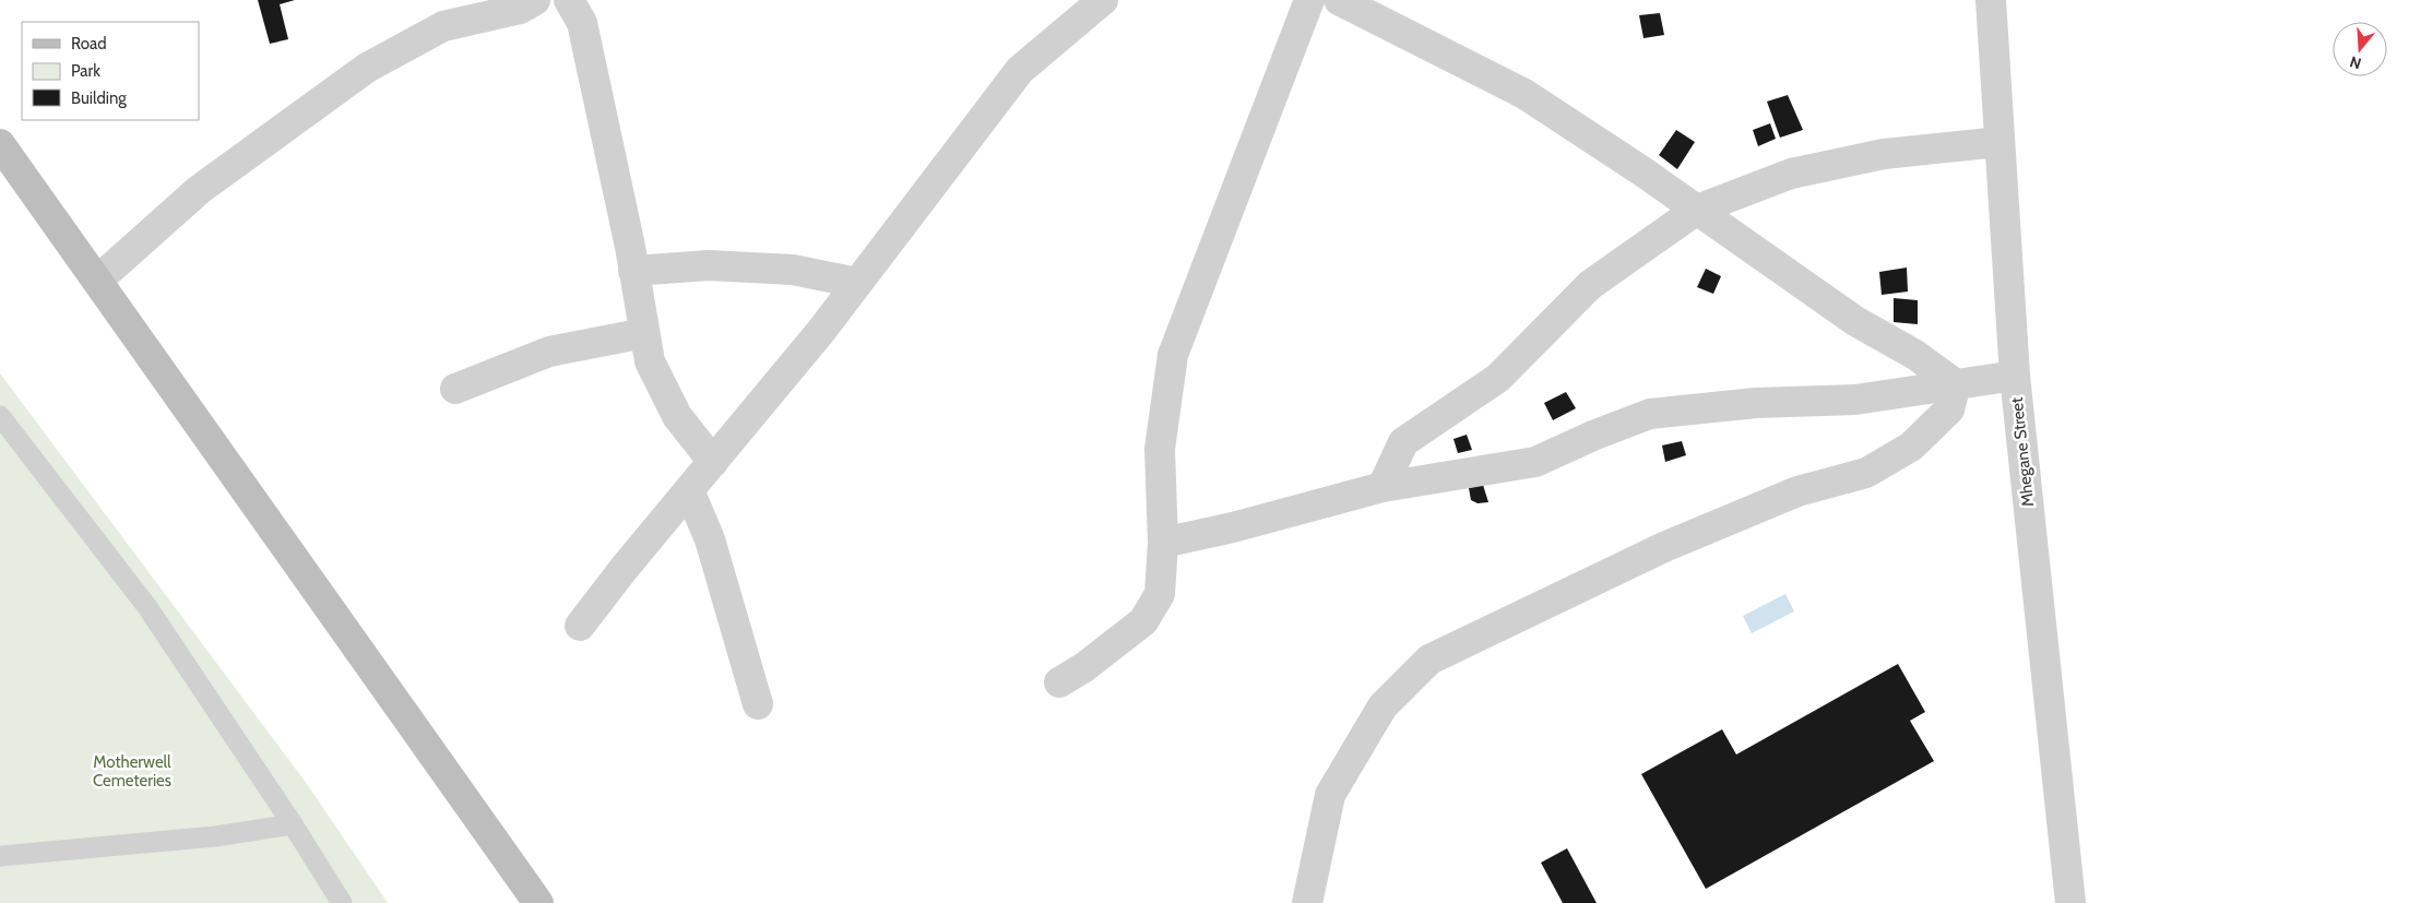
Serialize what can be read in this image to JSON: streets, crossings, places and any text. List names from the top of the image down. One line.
{"streets":{"street":["Mhegane Street"]},"parks":["Motherwell Cemeteries"],"legend":["Road","Park","Building"],"north":"bottom"}
